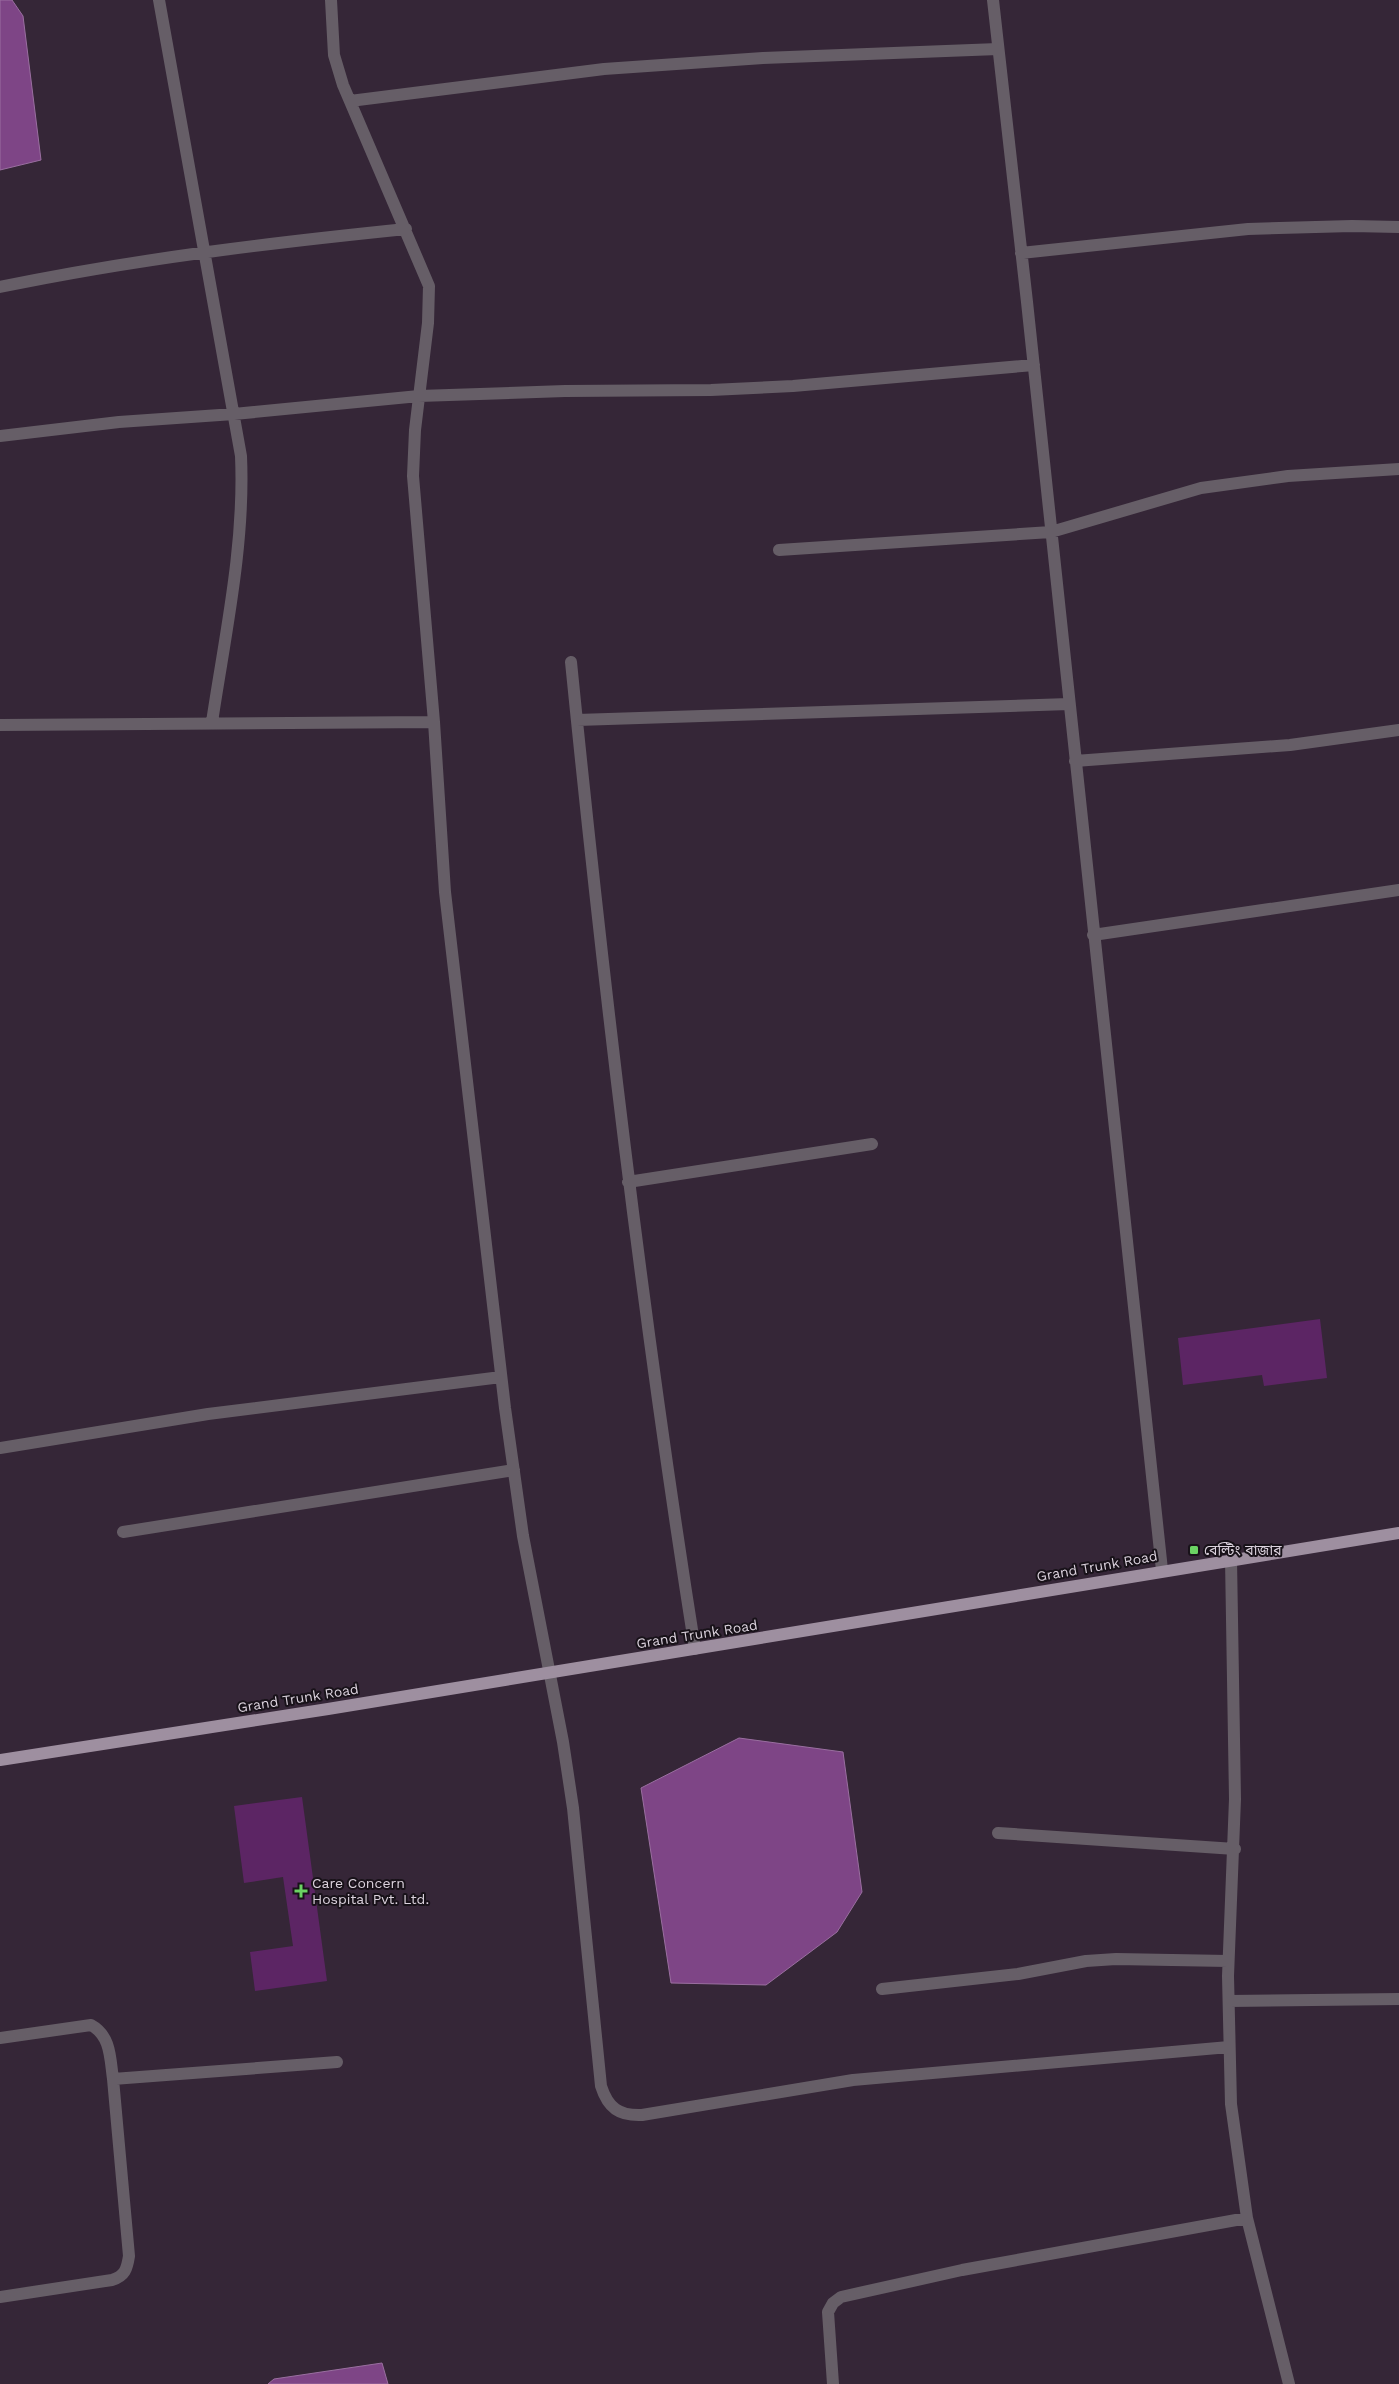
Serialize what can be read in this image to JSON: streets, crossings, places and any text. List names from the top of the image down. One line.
{"streets":{"main road":["Grand Trunk Road"]},"places":{"transit":["বেল্টিং বাজার"],"health":["Care Concern Hospital Pvt. Ltd."]}}
